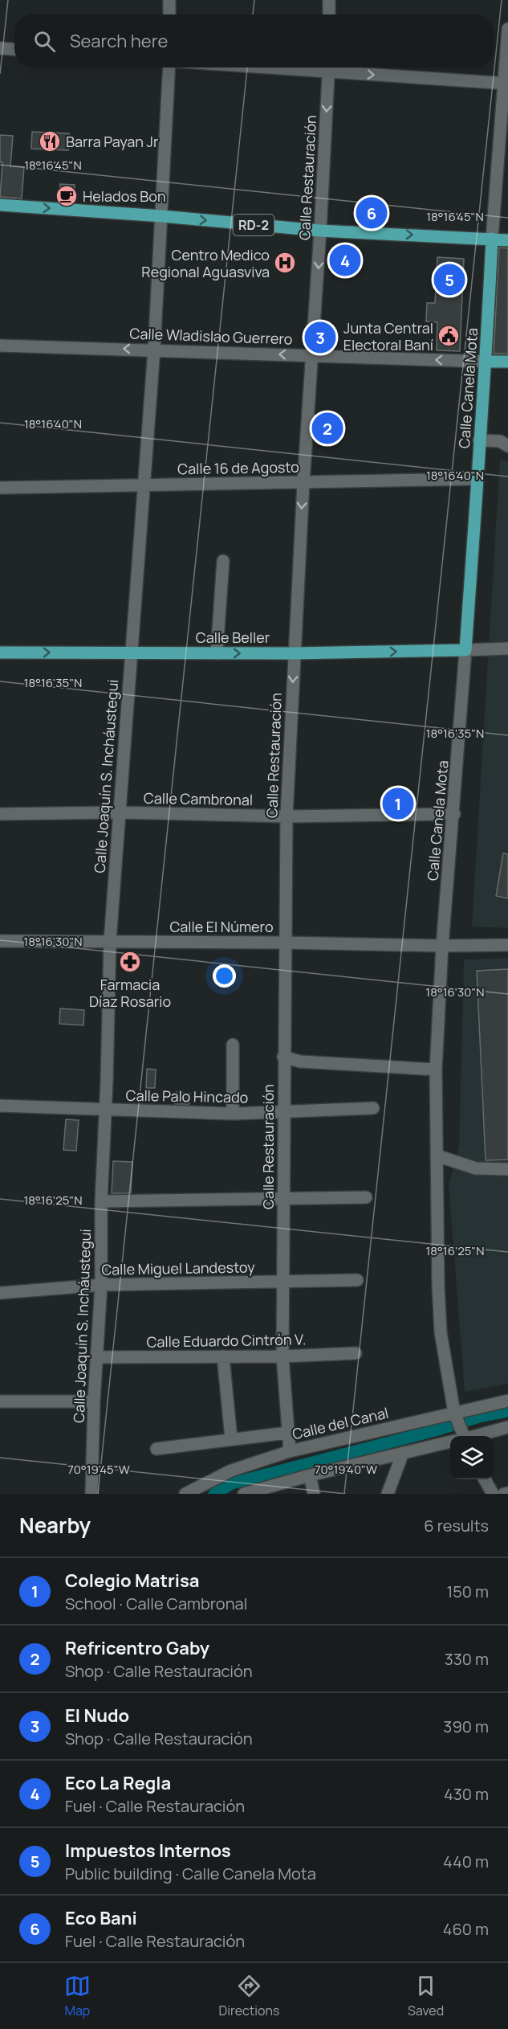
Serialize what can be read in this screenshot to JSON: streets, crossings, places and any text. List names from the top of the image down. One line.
{"streets":{"main road":["RD-2","Calle Wladislao Guerrero","Calle Canela Mota","Calle Beller"],"street":["Calle Restauración","Calle 16 de Agosto","Calle Joaquín S. Incháustegui","Calle Cambronal","Calle El Número","Calle Palo Hincado","Calle Miguel Landestoy","Calle Eduardo Cintrón V.","Calle del Canal"]},"crossings":[["Calle Restauración","RD-2"],["Calle Restauración","Calle Wladislao Guerrero"],["Calle Restauración","Calle 16 de Agosto"],["Calle Restauración","Calle Beller"],["Calle Restauración","Calle Cambronal"],["Calle Restauración","Calle El Número"],["Calle Restauración","Calle Palo Hincado"],["Calle Restauración","Calle Miguel Landestoy"],["Calle Restauración","Calle Eduardo Cintrón V."],["Calle Restauración","Calle del Canal"],["RD-2","Calle Canela Mota"],["RD-2","Calle Joaquín S. Incháustegui"],["Calle Wladislao Guerrero","Calle Canela Mota"],["Calle Wladislao Guerrero","Calle Joaquín S. Incháustegui"],["Calle Canela Mota","Calle 16 de Agosto"],["Calle Canela Mota","Calle Beller"],["Calle Canela Mota","Calle Cambronal"],["Calle Canela Mota","Calle El Número"],["Calle Canela Mota","Calle del Canal"],["Calle 16 de Agosto","Calle Joaquín S. Incháustegui"],["Calle Beller","Calle Joaquín S. Incháustegui"],["Calle Joaquín S. Incháustegui","Calle Cambronal"],["Calle Joaquín S. Incháustegui","Calle El Número"],["Calle Joaquín S. Incháustegui","Calle Palo Hincado"],["Calle Joaquín S. Incháustegui","Calle Miguel Landestoy"],["Calle Joaquín S. Incháustegui","Calle Eduardo Cintrón V."]],"one_way":["Calle Restauración","Calle Wladislao Guerrero","Calle Beller"],"places":{"restaurant":["Barra Payan Jr"],"cafe":["Helados Bon"],"hospital":["Centro Medico Regional Aguasviva"],"public building":["Junta Central Electoral Baní"],"pharmacy":["Farmacia Díaz Rosario"]},"page":{"search":"Search here","pins":["6","4","5","3","2","1"],"heading":["Nearby","6 results"],"list":[{"mark":"1","name":"Colegio Matrisa","note":"School · Calle Cambronal","value":"150 m"},{"mark":"2","name":"Refricentro Gaby","note":"Shop · Calle Restauración","value":"330 m"},{"mark":"3","name":"El Nudo","note":"Shop · Calle Restauración","value":"390 m"},{"mark":"4","name":"Eco La Regla","note":"Fuel · Calle Restauración","value":"430 m"},{"mark":"5","name":"Impuestos Internos","note":"Public building · Calle Canela Mota","value":"440 m"},{"mark":"6","name":"Eco Bani","note":"Fuel · Calle Restauración","value":"460 m"}],"nav":["Map","Directions","Saved"]},"coordinates":["18°16'45\"N","18°16'40\"N","18°16'35\"N","18°16'30\"N","18°16'25\"N","70°19'45\"W","70°19'40\"W"]}
